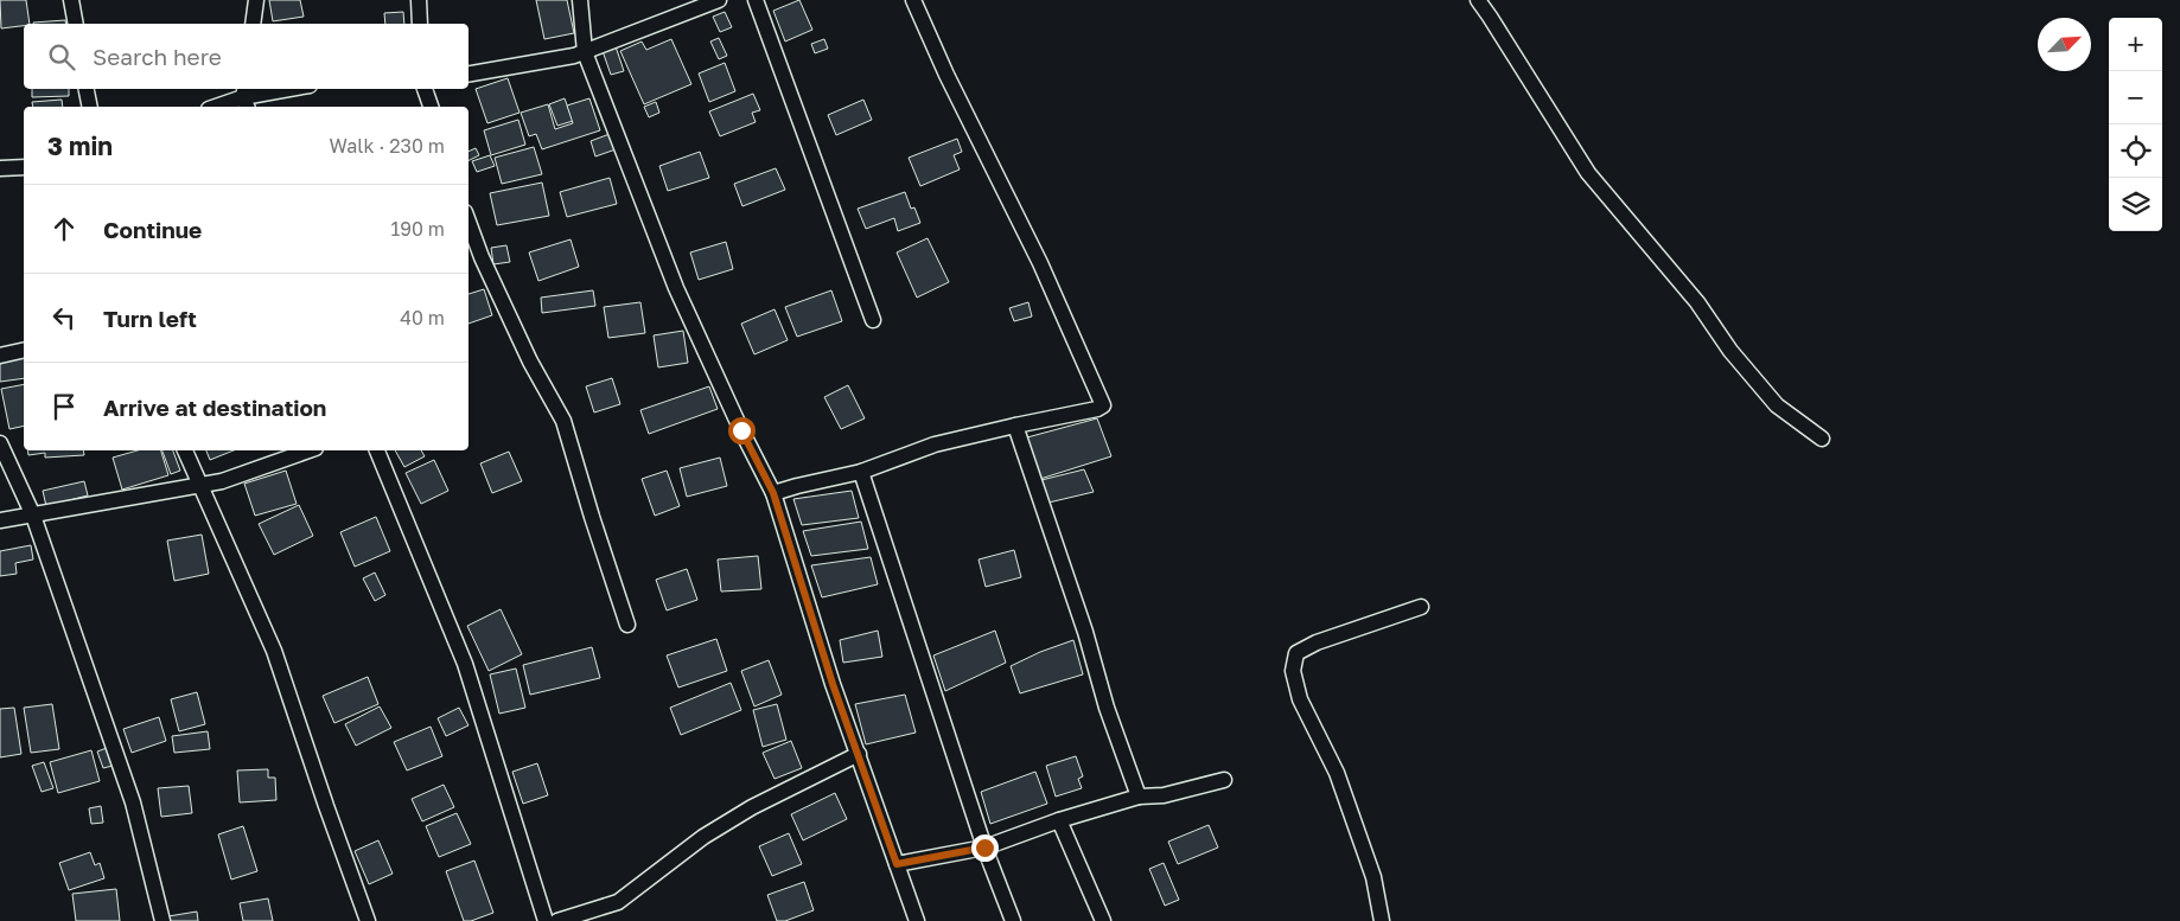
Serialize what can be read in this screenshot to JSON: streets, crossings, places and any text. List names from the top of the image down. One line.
{"north":"top right","page":{"map_buttons":["+","−"],"search":"Search here","heading":["3 min","Walk · 230 m"],"list":[["Continue","190 m"],["Turn left","40 m"],"Arrive at destination"]}}
